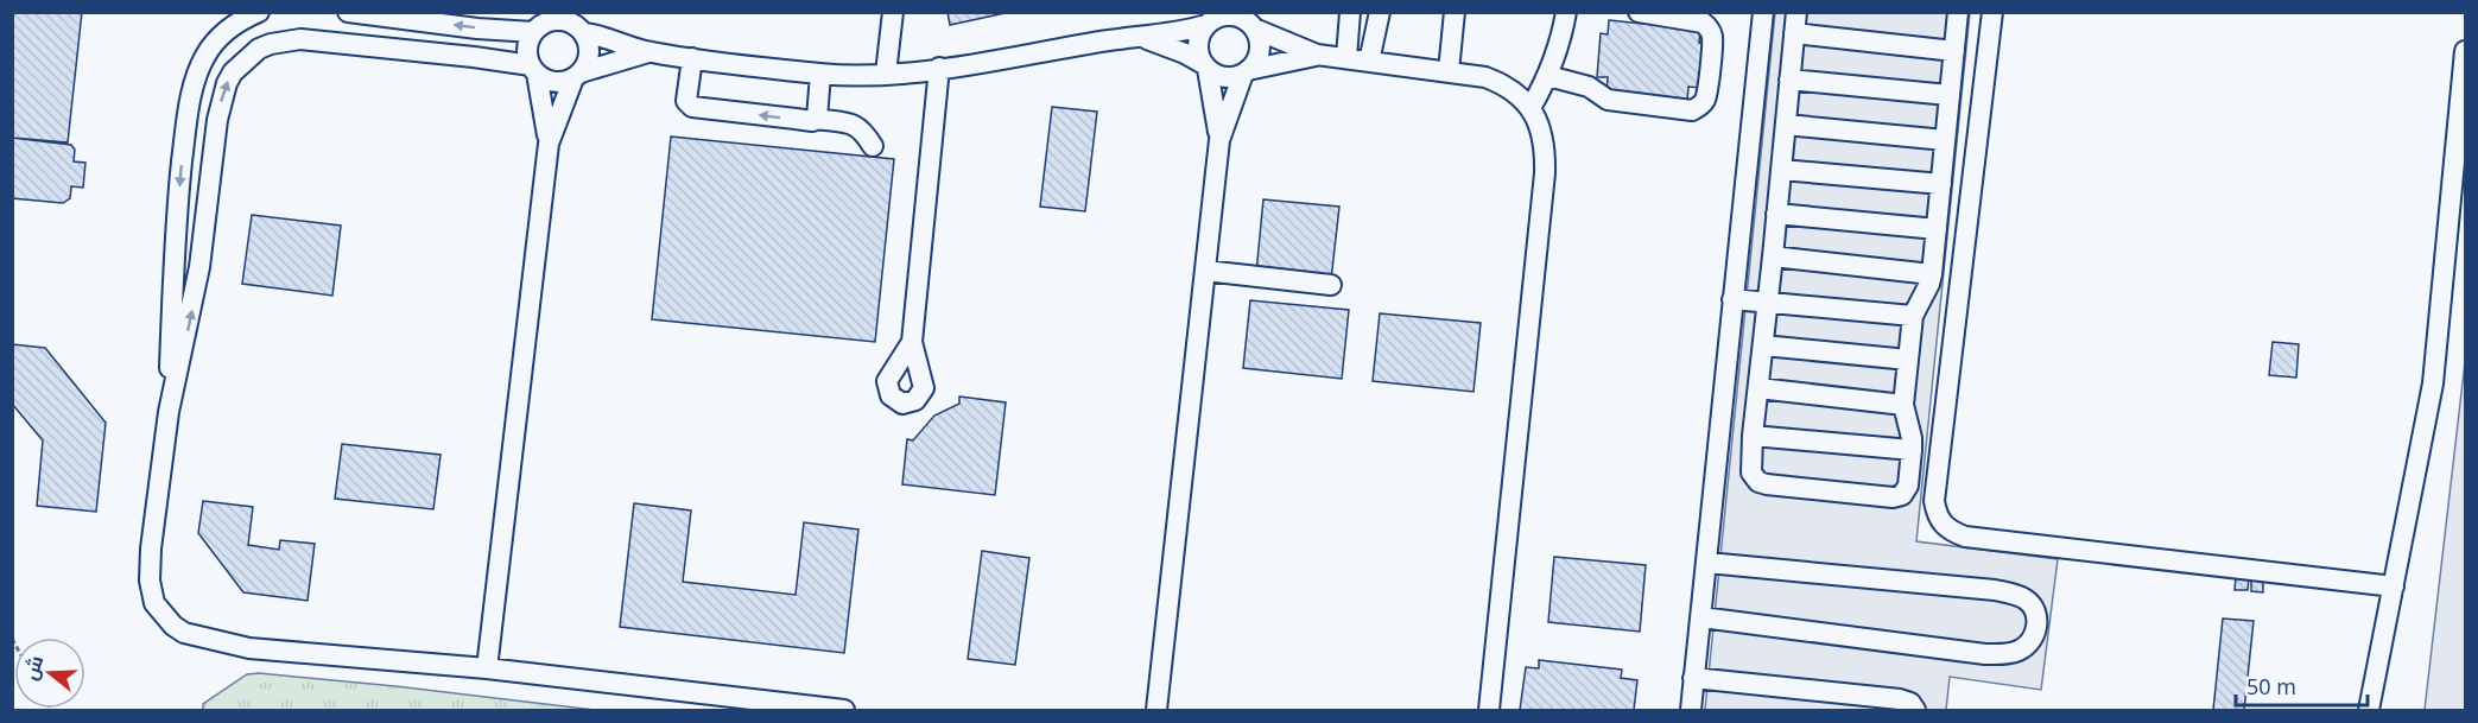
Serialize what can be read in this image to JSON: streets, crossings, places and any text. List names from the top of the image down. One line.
{"scale_bar":"50 m","north":"left"}
